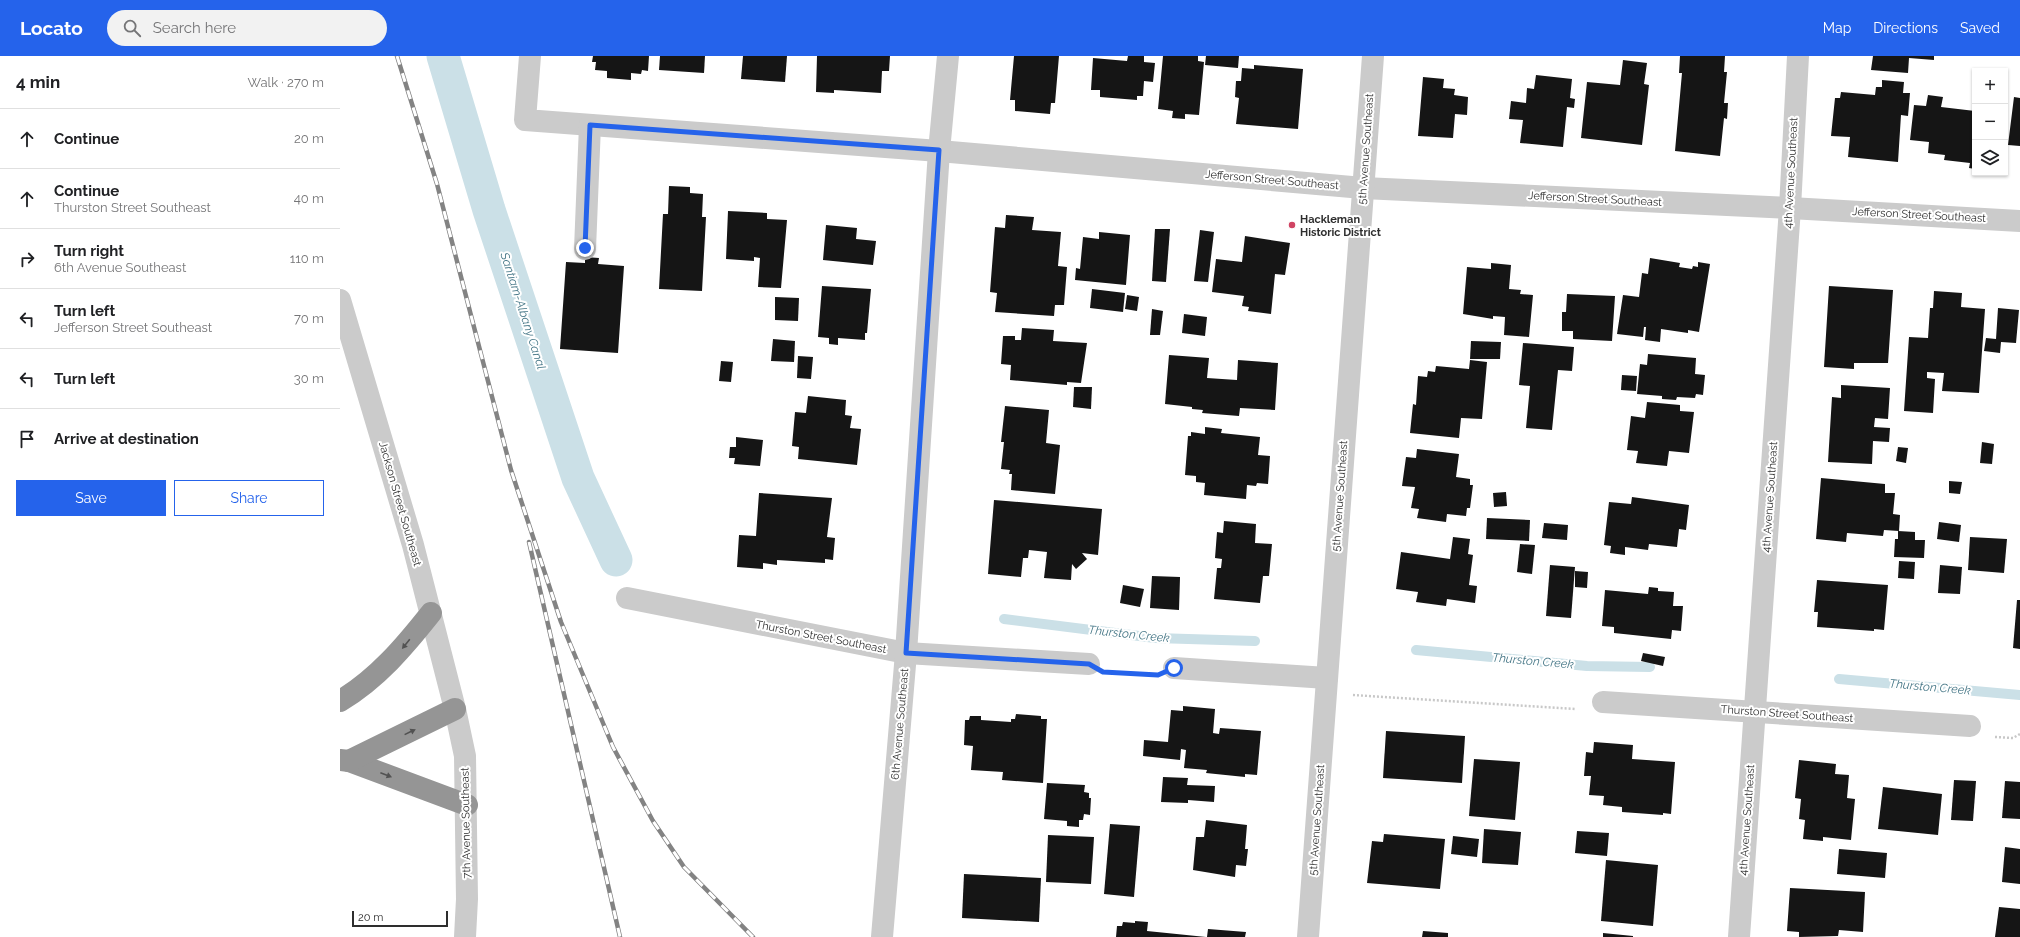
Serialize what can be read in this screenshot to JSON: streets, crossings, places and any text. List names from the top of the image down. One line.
{"streets":{"street":["5th Avenue Southeast","4th Avenue Southeast","Jefferson Street Southeast","Jackson Street Southeast","Thurston Street Southeast","6th Avenue Southeast","7th Avenue Southeast"]},"crossings":[["5th Avenue Southeast","Jefferson Street Southeast"],["4th Avenue Southeast","Jefferson Street Southeast"],["4th Avenue Southeast","Thurston Street Southeast"],["Jefferson Street Southeast","6th Avenue Southeast"],["Jackson Street Southeast","7th Avenue Southeast"],["Thurston Street Southeast","6th Avenue Southeast"]],"water":["Santiam-Albany Canal","Thurston Creek"],"places":["Hackleman Historic District"],"scale_bar":"20 m","page":{"header":"Locato","search":"Search here","nav":["Map","Directions","Saved"],"heading":["4 min","Walk · 270 m"],"map_buttons":["+","−"],"list":[["Continue","20 m"],["Continue","Thurston Street Southeast","40 m"],["Turn right","6th Avenue Southeast","110 m"],["Turn left","Jefferson Street Southeast","70 m"],["Turn left","30 m"],"Arrive at destination"],"buttons":["Save","Share"],"scale":"20 m"}}
